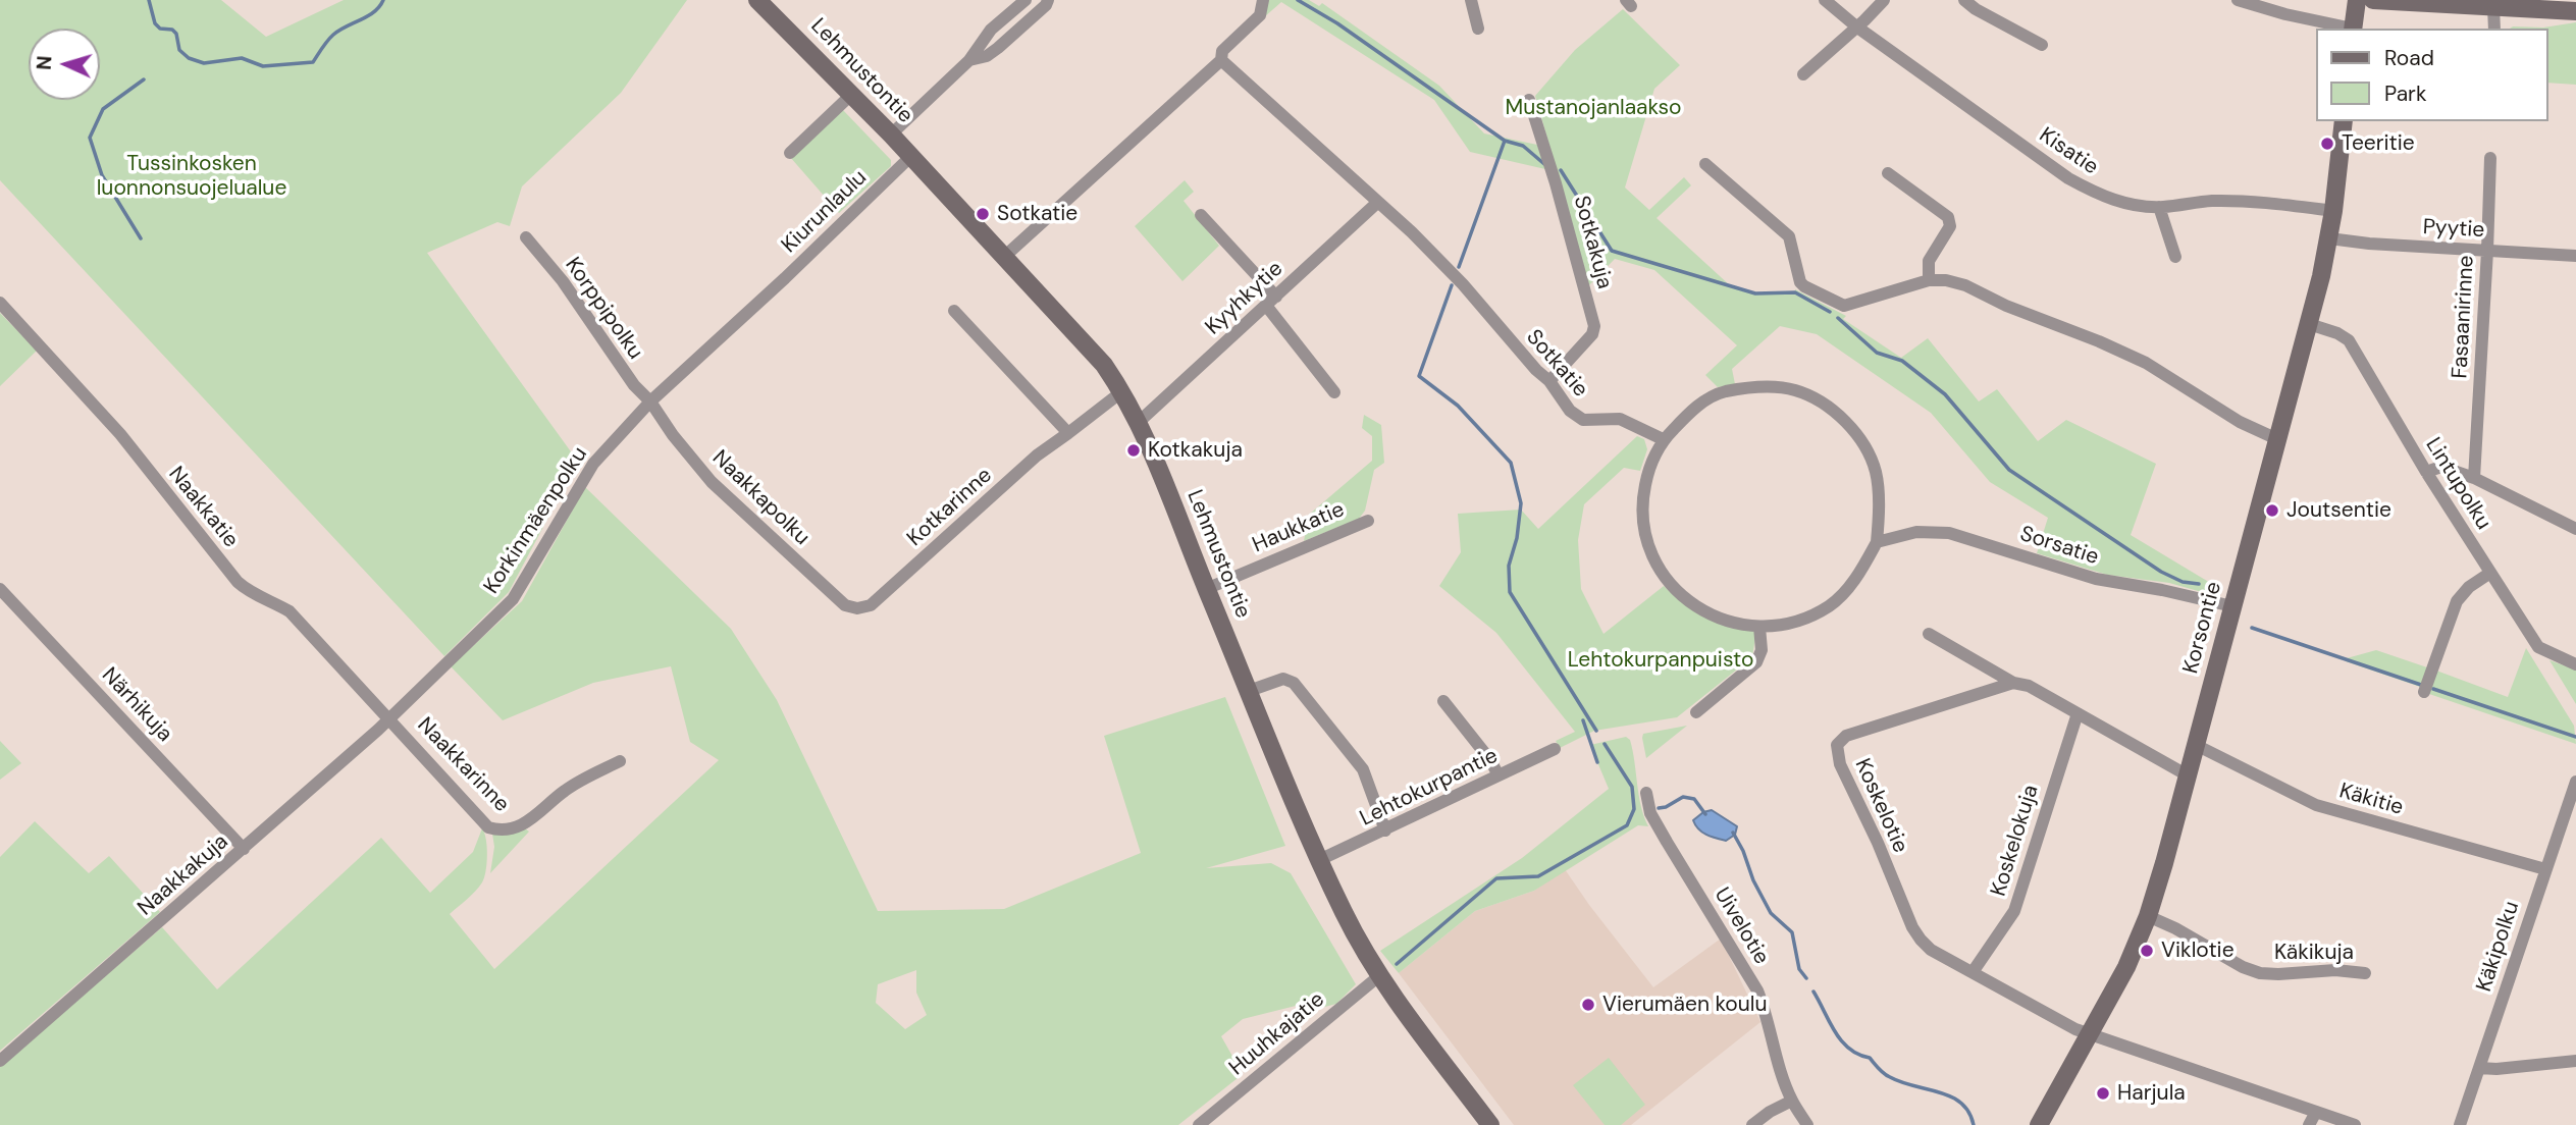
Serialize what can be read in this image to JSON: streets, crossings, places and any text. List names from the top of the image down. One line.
{"streets":{"main road":["Lehmustontie","Korsontie"],"street":["Kisatie","Kiurunlaulu","Pyytie","Sotkakuja","Kyyhkytie","Korppipolku","Fasaanirinne","Sotkatie","Lintupolku","Naakkapolku","Naakkatie","Kotkarinne","Korkinmäenpolku","Haukkatie","Sorsatie","Närhikuja","Naakkarinne","Lehtokurpantie","Käkitie","Koskelotie","Koskelokuja","Naakkakuja","Uivelotie","Käkipolku","Käkikuja","Huuhkajatie"]},"crossings":[["Lehmustontie","Kiurunlaulu"],["Lehmustontie","Kyyhkytie"],["Lehmustontie","Haukkatie"],["Lehmustontie","Lehtokurpantie"],["Lehmustontie","Huuhkajatie"],["Kisatie","Korsontie"],["Kiurunlaulu","Korppipolku"],["Kiurunlaulu","Naakkapolku"],["Kiurunlaulu","Korkinmäenpolku"],["Pyytie","Fasaanirinne"],["Pyytie","Korsontie"],["Sotkakuja","Sotkatie"],["Kyyhkytie","Sotkatie"],["Korppipolku","Naakkapolku"],["Korppipolku","Korkinmäenpolku"],["Sotkatie","Sorsatie"],["Lintupolku","Korsontie"],["Naakkapolku","Kotkarinne"],["Naakkapolku","Korkinmäenpolku"],["Naakkatie","Korkinmäenpolku"],["Naakkatie","Naakkarinne"],["Naakkatie","Naakkakuja"],["Korkinmäenpolku","Naakkarinne"],["Korkinmäenpolku","Naakkakuja"],["Sorsatie","Korsontie"],["Korsontie","Käkitie"],["Korsontie","Koskelotie"],["Korsontie","Käkikuja"],["Närhikuja","Naakkakuja"],["Naakkarinne","Naakkakuja"],["Käkitie","Käkipolku"],["Koskelotie","Koskelokuja"]],"parks":["Mustanojanlaakso","Tussinkosken luonnonsuojelualue","Lehtokurpanpuisto"],"places":["Teeritie","Sotkatie","Kotkakuja","Joutsentie","Viklotie","Vierumäen koulu","Harjula"],"legend":["Road","Park"],"north":"left"}
